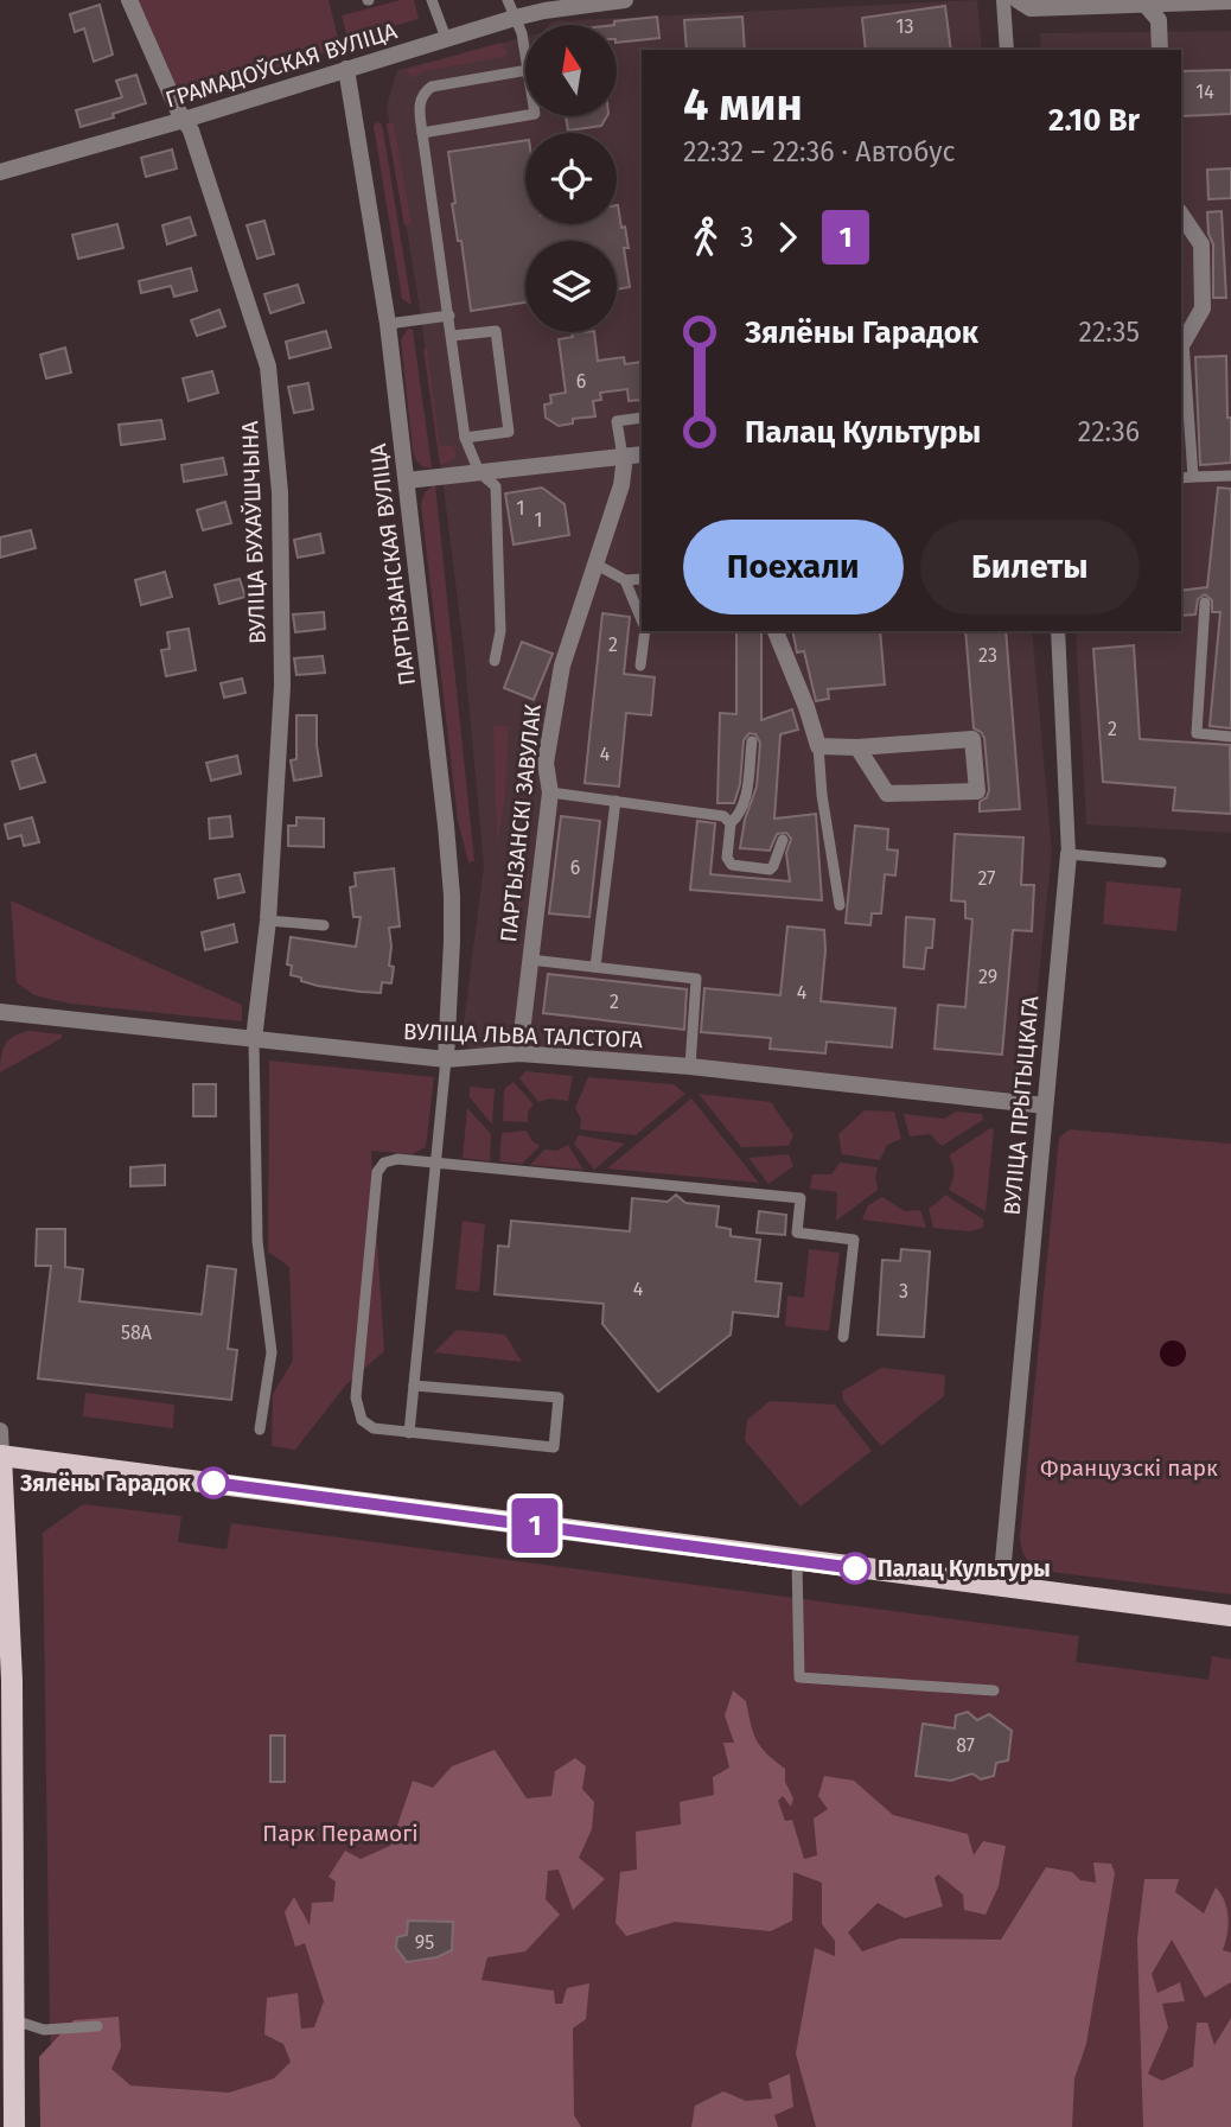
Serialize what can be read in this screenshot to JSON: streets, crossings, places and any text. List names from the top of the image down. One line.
{"streets":{"street":["ГРАМАДОЎСКАЯ ВУЛІЦА","ВУЛІЦА БУХАЎШЧЫНА","ПАРТЫЗАНСКАЯ ВУЛІЦА","ПАРТЫЗАНСКІ ЗАВУЛАК","ВУЛІЦА ЛЬВА ТАЛСТОГА","ВУЛІЦА ПРЫТЫЦКАГА"]},"crossings":[["ГРАМАДОЎСКАЯ ВУЛІЦА","ВУЛІЦА БУХАЎШЧЫНА"],["ГРАМАДОЎСКАЯ ВУЛІЦА","ПАРТЫЗАНСКАЯ ВУЛІЦА"],["ВУЛІЦА БУХАЎШЧЫНА","ВУЛІЦА ЛЬВА ТАЛСТОГА"],["ПАРТЫЗАНСКАЯ ВУЛІЦА","ВУЛІЦА ЛЬВА ТАЛСТОГА"],["ПАРТЫЗАНСКІ ЗАВУЛАК","ВУЛІЦА ЛЬВА ТАЛСТОГА"],["ВУЛІЦА ЛЬВА ТАЛСТОГА","ВУЛІЦА ПРЫТЫЦКАГА"]],"parks":["Французскі парк","Парк Перамогі"],"places":["Зялёны Гарадок","Палац Культуры"],"lines":["bus line 1"],"house_numbers":["13","14","6","1","1","2","23","2","4","6","27","29","4","2","4","3","58А","87","95"],"north":"top","page":{"on_map":"1","heading":["4 мин","22:32 – 22:36 · Автобус","2.10 Br"],"legs":["3","1"],"list":[{"name":"Зялёны Гарадок","value":"22:35"},{"name":"Палац Культуры","value":"22:36"}],"buttons":["Поехали","Билеты"]}}
